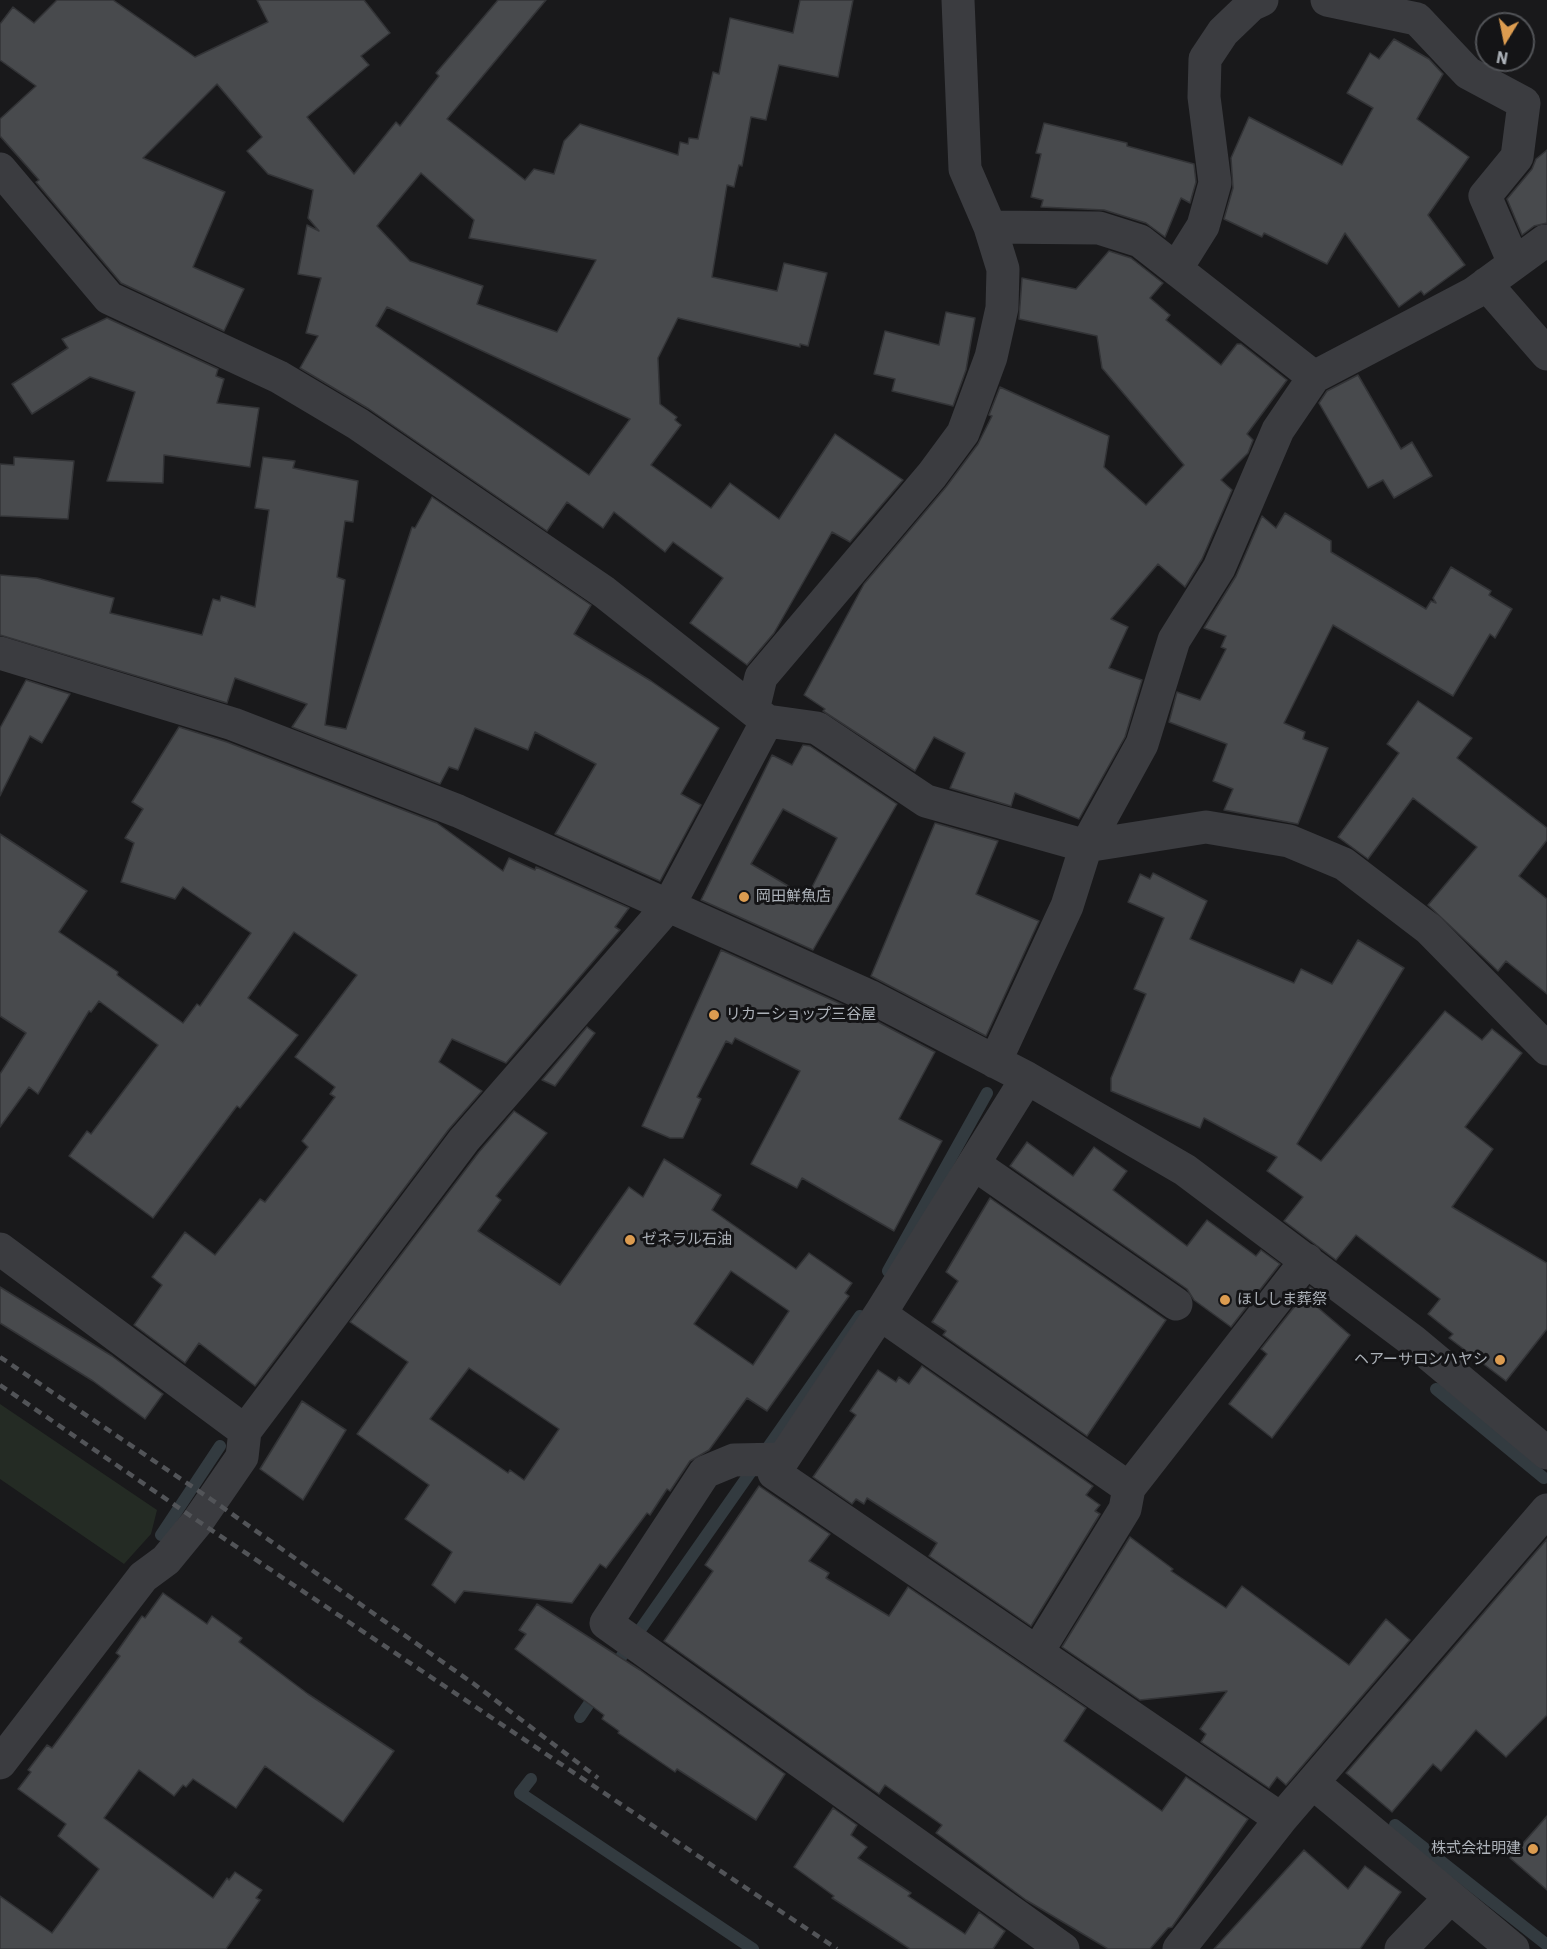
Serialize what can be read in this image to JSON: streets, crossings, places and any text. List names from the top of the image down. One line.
{"places":["岡田鮮魚店","リカーショップ三谷屋","ゼネラル石油","ほししま葬祭","ヘアーサロンハヤシ","株式会社明建"],"north":"bottom"}
